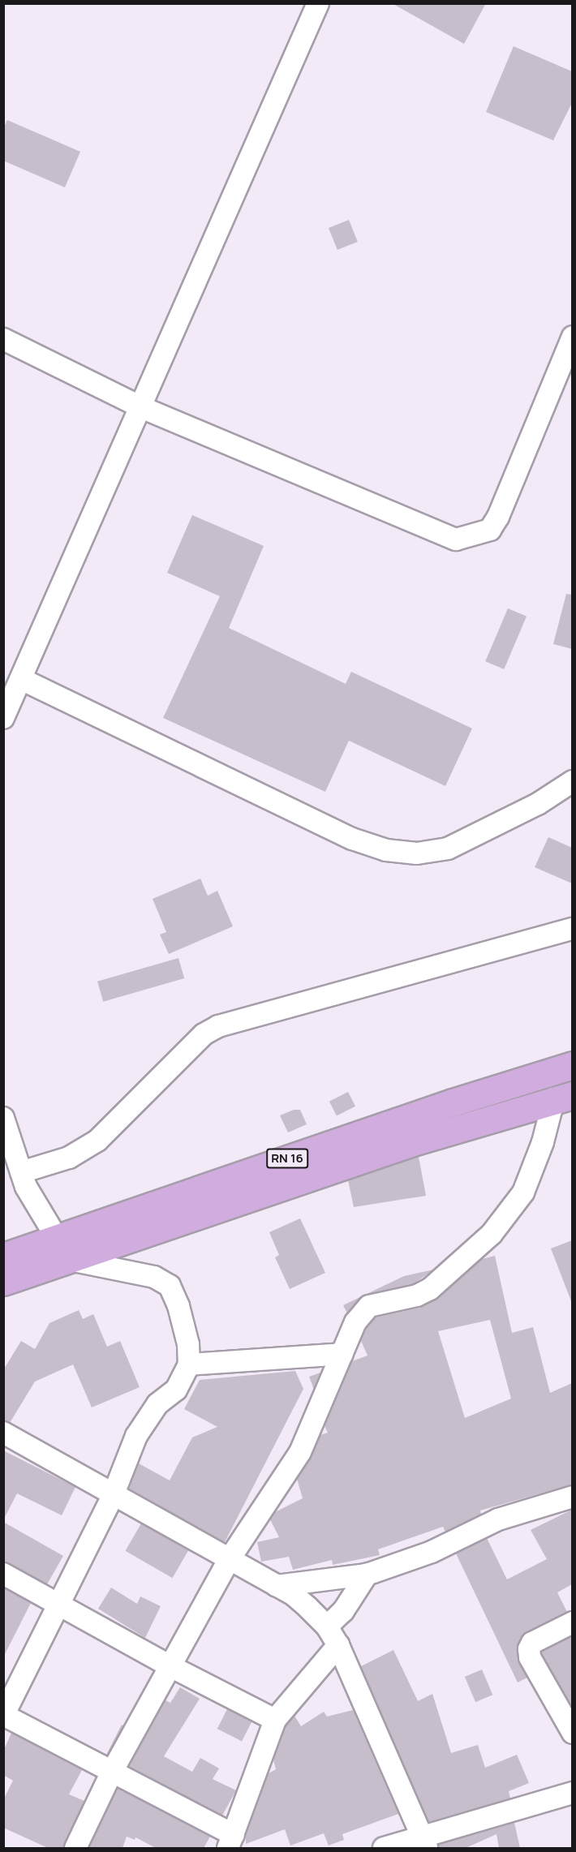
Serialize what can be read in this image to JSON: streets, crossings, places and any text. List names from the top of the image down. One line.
{"streets":{"main road":["RN 16"]}}
